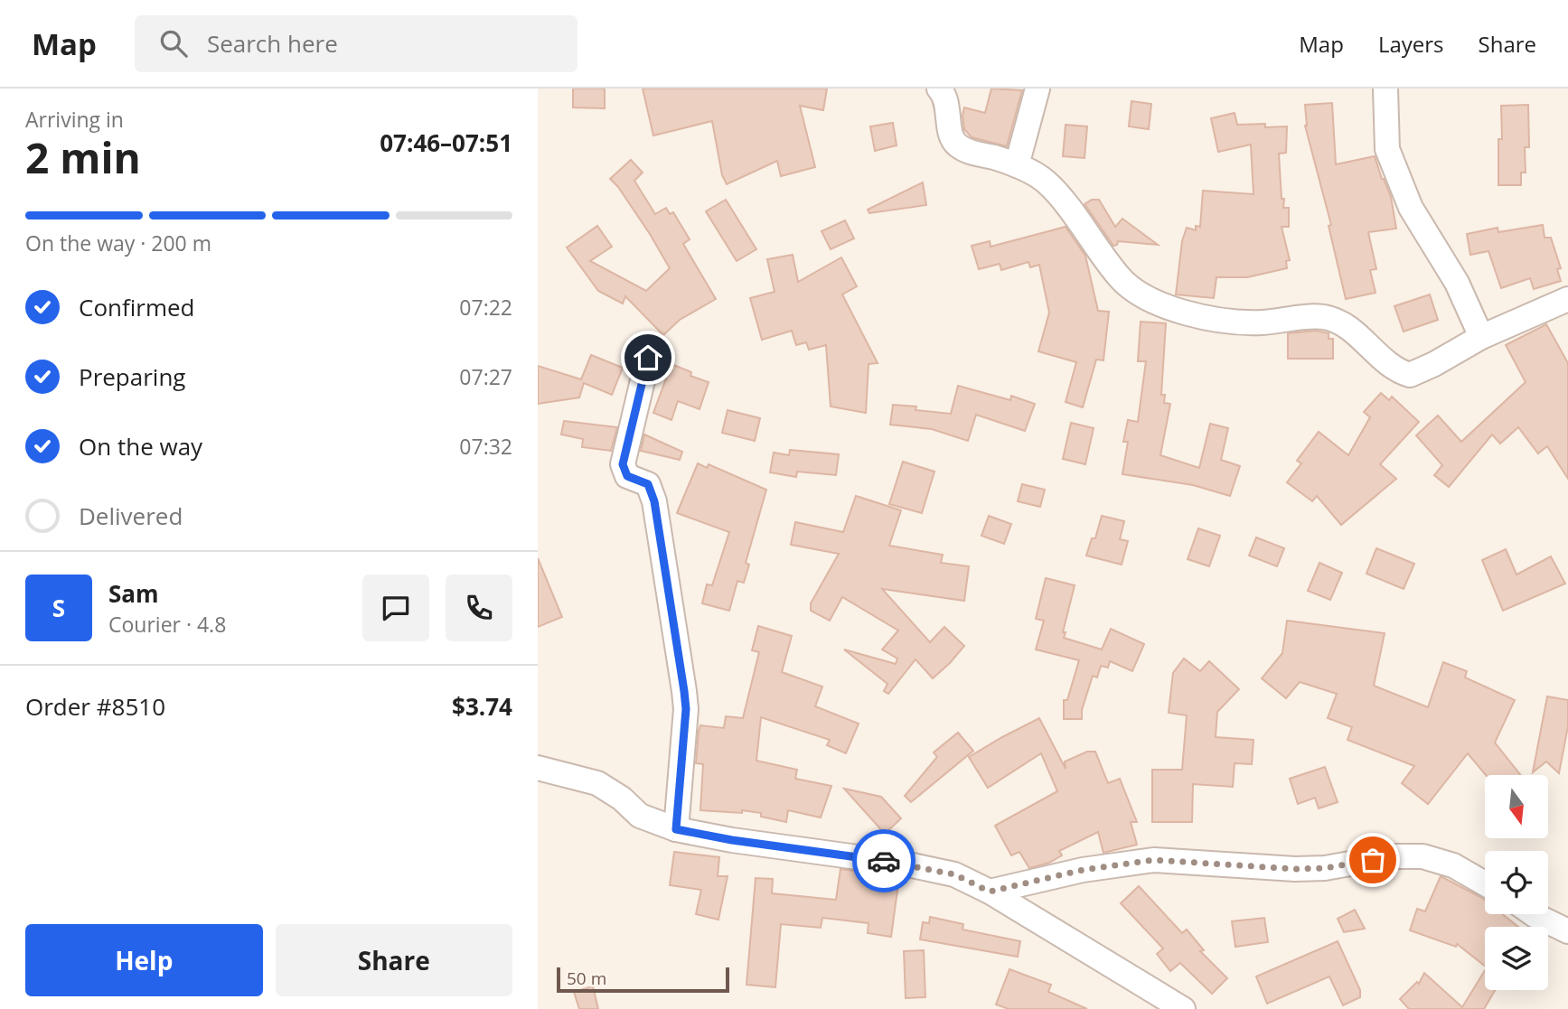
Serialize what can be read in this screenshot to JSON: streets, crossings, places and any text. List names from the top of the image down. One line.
{"scale_bar":"50 m","north":"bottom","page":{"header":"Map","search":"Search here","nav":["Map","Layers","Share"],"heading":["2 min","Arriving in","07:46–07:51"],"panel":["Sam","Courier · 4.8","Order #8510","$3.74"],"bar":"On the way · 200 m","list":[["Confirmed","07:22"],["Preparing","07:27"],["On the way","07:32"],"Delivered"],"round":"S","buttons":["Help","Share"],"scale":"50 m"}}
